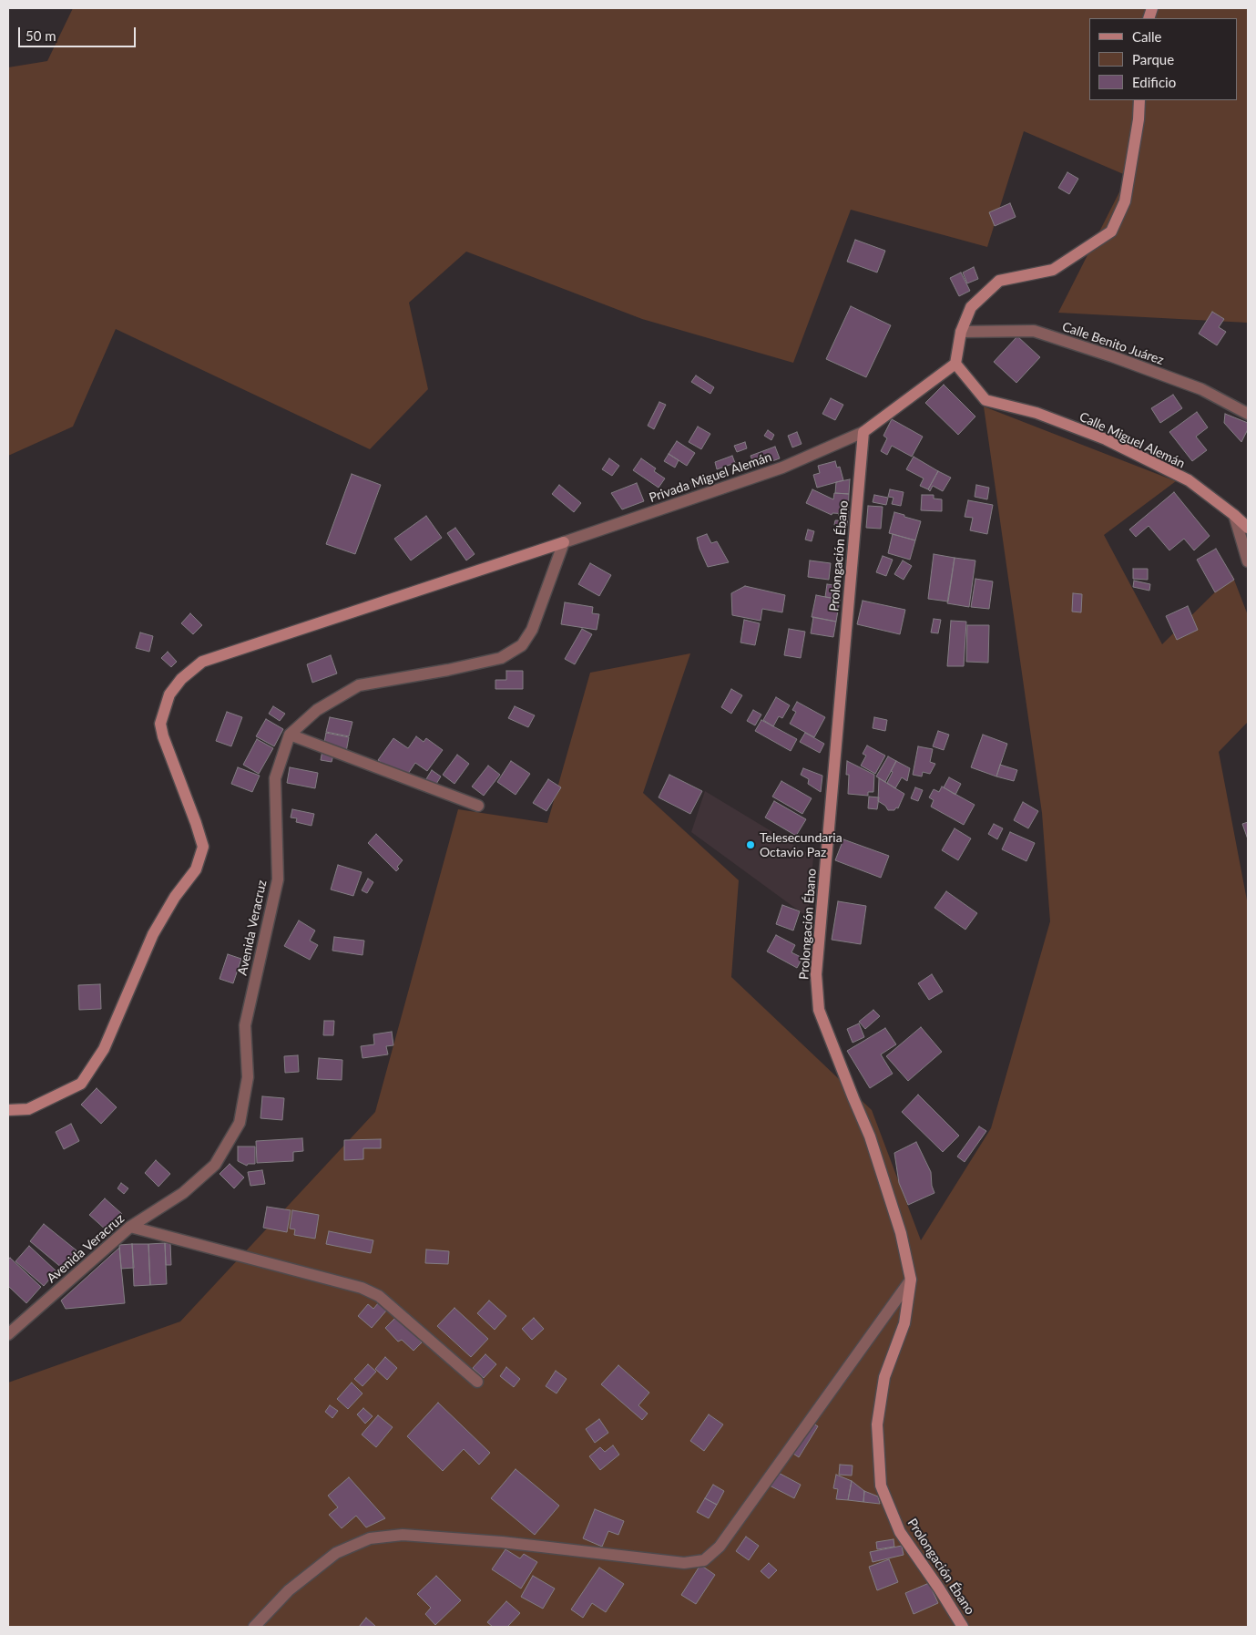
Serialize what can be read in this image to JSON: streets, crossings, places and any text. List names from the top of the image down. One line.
{"streets":{"street":["Calle Benito Juárez","Calle Miguel Alemán","Privada Miguel Alemán","Prolongación Ébano","Avenida Veracruz"]},"crossings":[["Privada Miguel Alemán","Prolongación Ébano"],["Privada Miguel Alemán","Avenida Veracruz"]],"places":["Telesecundaria Octavio Paz"],"legend":["Calle","Parque","Edificio"],"scale_bar":"50 m"}
